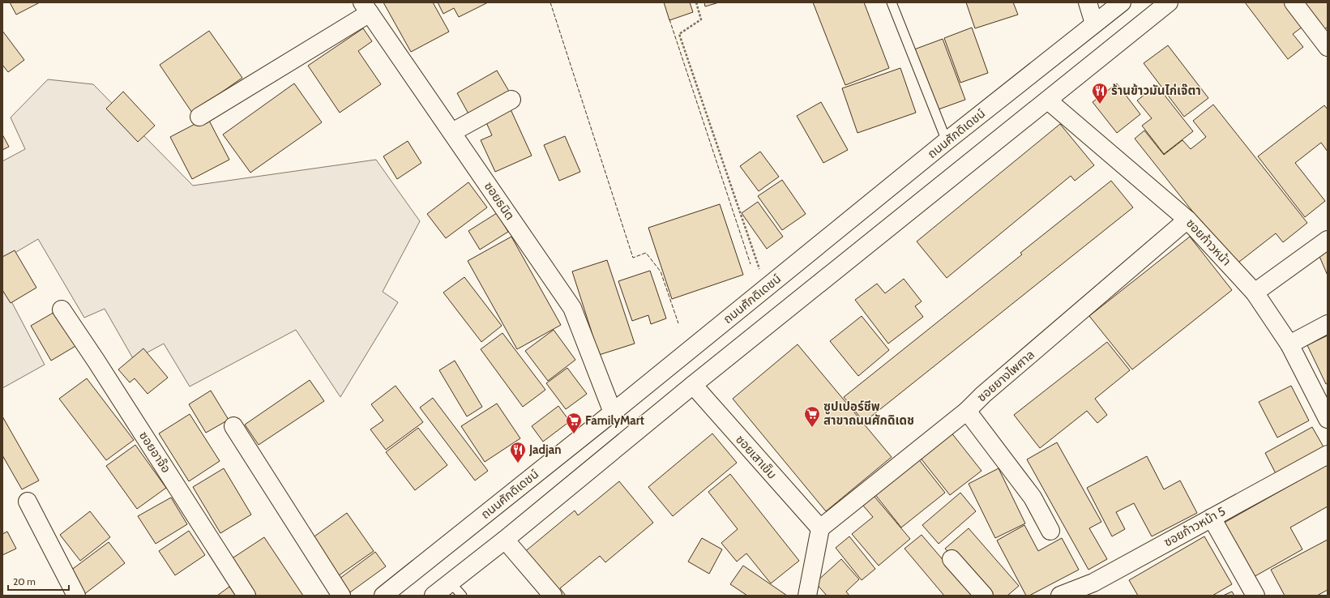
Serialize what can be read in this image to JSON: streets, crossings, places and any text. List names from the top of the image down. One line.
{"streets":{"street":["ถนนศักดิเดชน์","ซอยธนิต","ซอยก้าวหน้า","ซอยยางไพศาล","ซอยอาจ๊อ","ซอยเสาเข็ม","ซอยก้าวหน้า 5"]},"crossings":[["ถนนศักดิเดชน์","ซอยธนิต"],["ซอยก้าวหน้า","ซอยยางไพศาล"],["ซอยยางไพศาล","ซอยเสาเข็ม"]],"places":{"restaurant":["ร้านข้าวมันไก่เจ๊ตา","Jadjan"],"supermarket":["ซูปเปอร์ชีพ สาขาถนนศักดิเดช","FamilyMart"]},"scale_bar":"20 m"}
